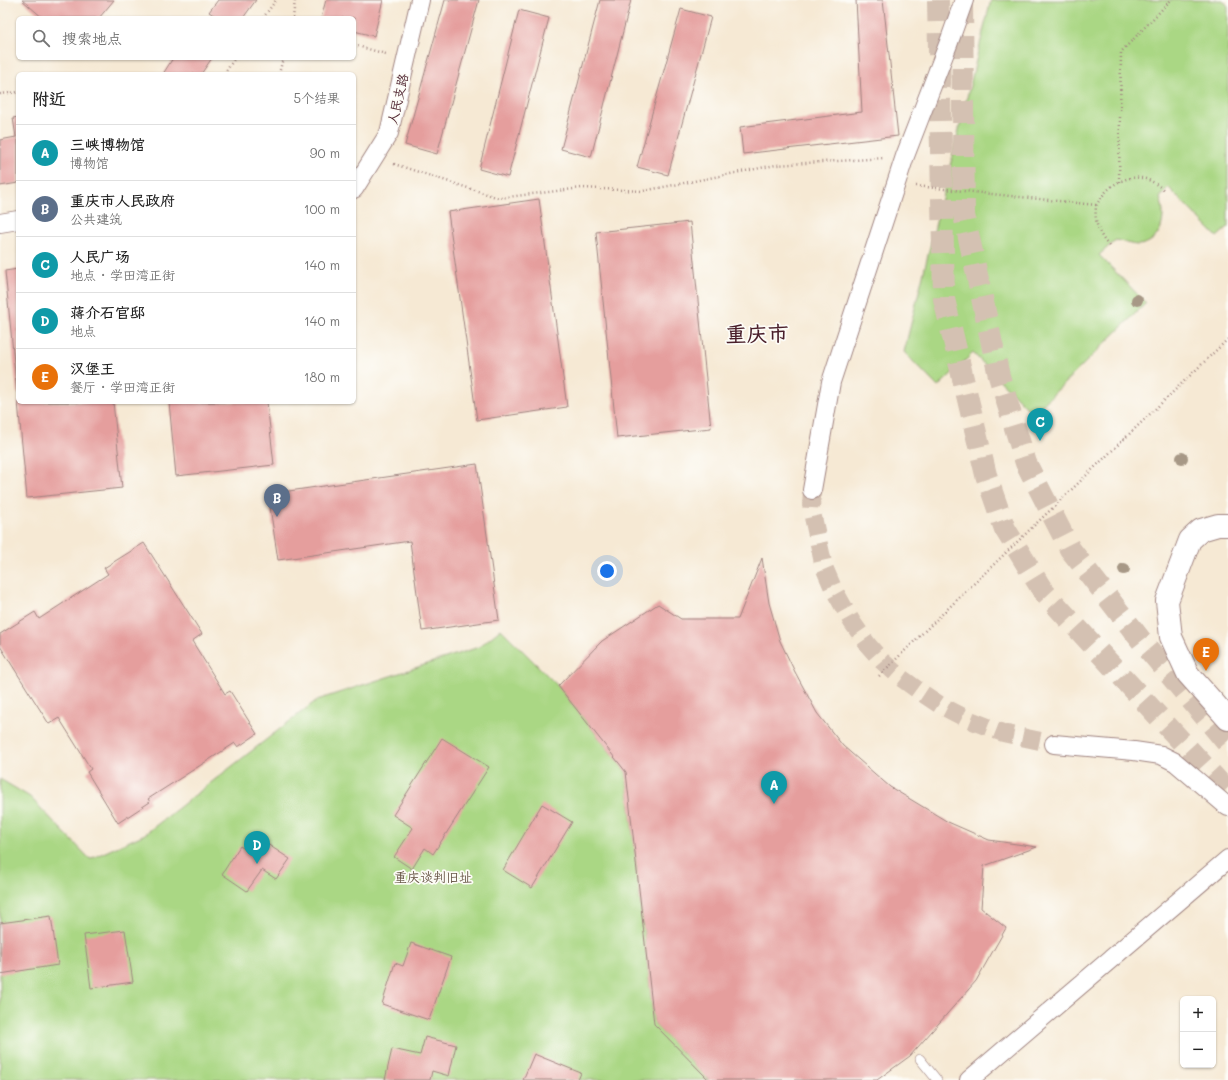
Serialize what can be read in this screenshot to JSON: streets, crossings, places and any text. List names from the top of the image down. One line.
{"streets":{"street":["人民支路"]},"districts":["重庆市"],"parks":["重庆谈判旧址"],"page":{"search":"搜索地点","heading":["附近","5个结果"],"list":[{"mark":"A","name":"三峡博物馆","note":"博物馆","value":"90 m"},{"mark":"B","name":"重庆市人民政府","note":"公共建筑","value":"100 m"},{"mark":"C","name":"人民广场","note":"地点 · 学田湾正街","value":"140 m"},{"mark":"D","name":"蒋介石官邸","note":"地点","value":"140 m"},{"mark":"E","name":"汉堡王","note":"餐厅 · 学田湾正街","value":"180 m"}],"pins":["C","B","E","A","D"],"map_buttons":["+","−"]}}
